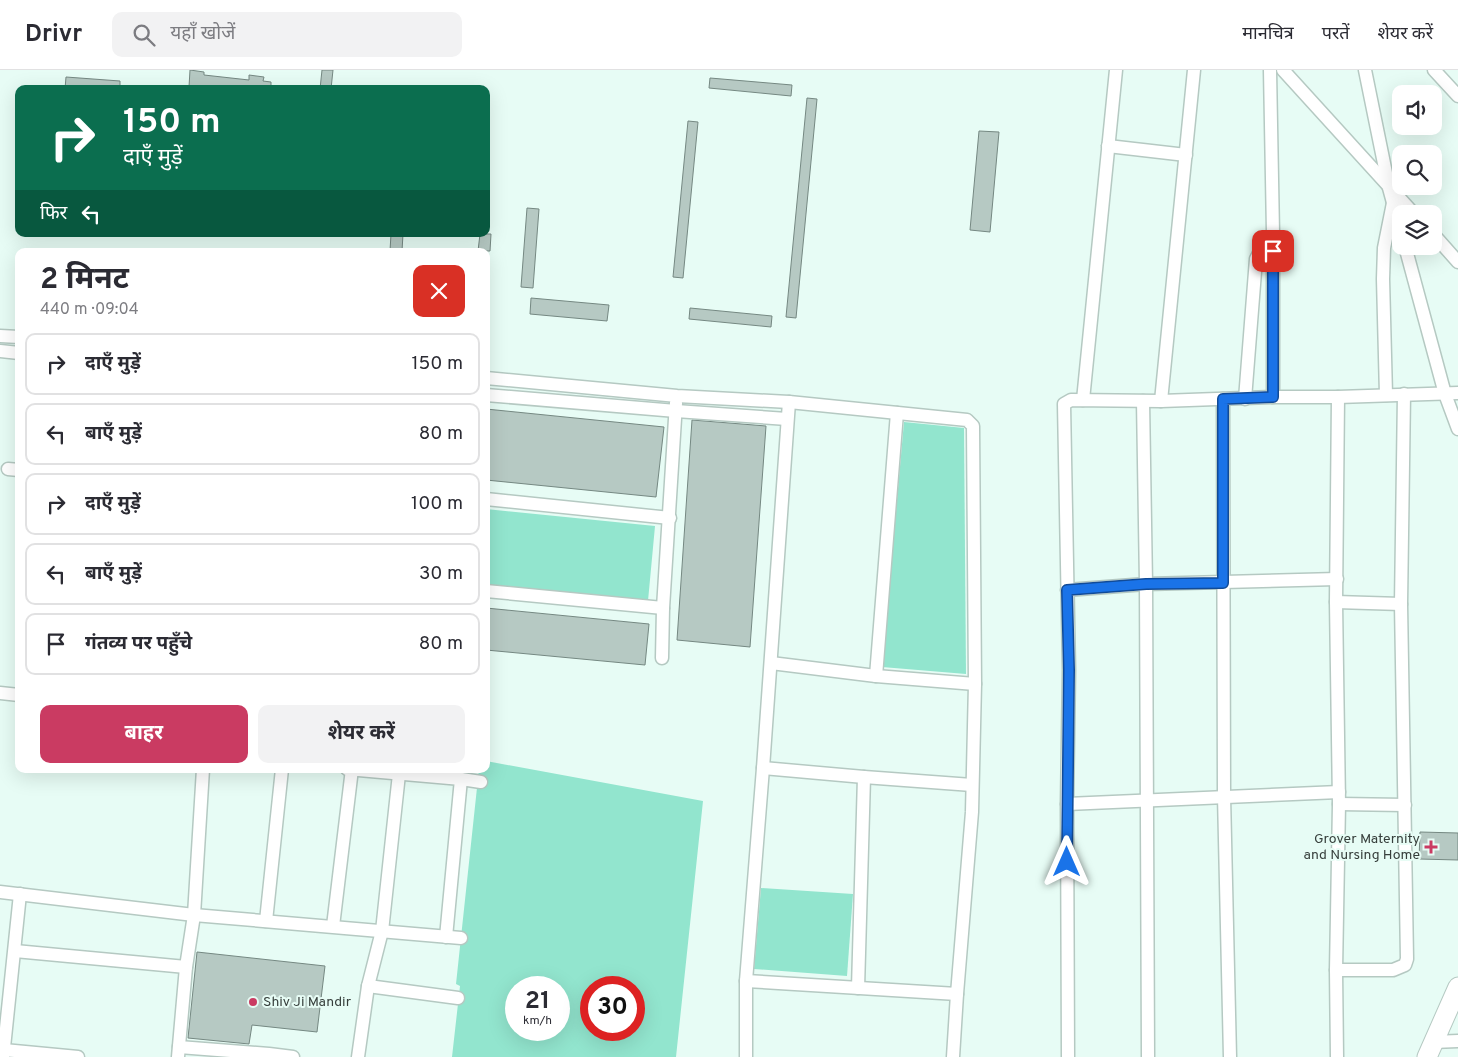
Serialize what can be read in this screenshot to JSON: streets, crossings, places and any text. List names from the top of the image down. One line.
{"places":{"health":["Grover Maternity and Nursing Home"],"other":["Shiv Ji Mandir"]},"page":{"header":"Drivr","search":"यहाँ खोजें","nav":["मानचित्र","परतें","शेयर करें"],"turn":["150 m","दाएँ मुड़ें"],"then":"फिर","heading":["2 मिनट","440 m · 09:04"],"list":[{"name":"दाएँ मुड़ें","value":"150 m"},{"name":"बाएँ मुड़ें","value":"80 m"},{"name":"दाएँ मुड़ें","value":"100 m"},{"name":"बाएँ मुड़ें","value":"30 m"},{"name":"गंतव्य पर पहुँचे","value":"80 m"}],"buttons":["बाहर","शेयर करें"],"speed":"21 km/h","limit":"30"}}
